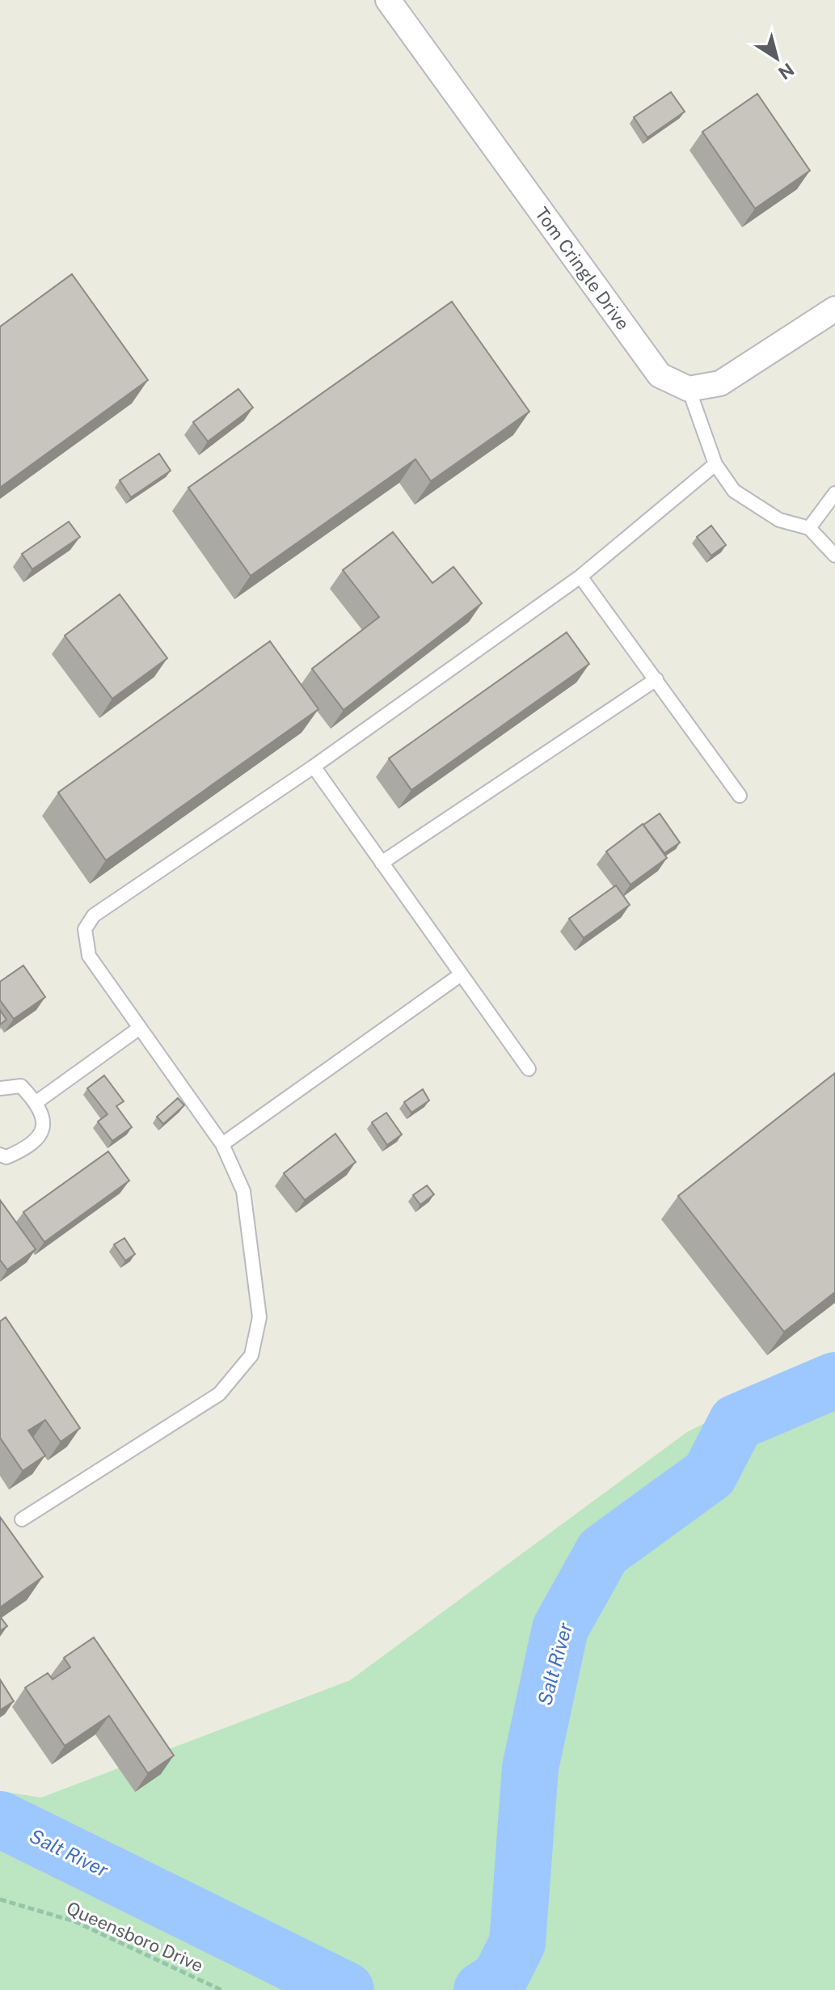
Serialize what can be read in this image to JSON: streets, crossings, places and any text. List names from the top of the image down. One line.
{"streets":{"street":["Tom Cringle Drive"],"path":["Queensboro Drive"]},"water":["Salt River"],"north":"bottom right"}
